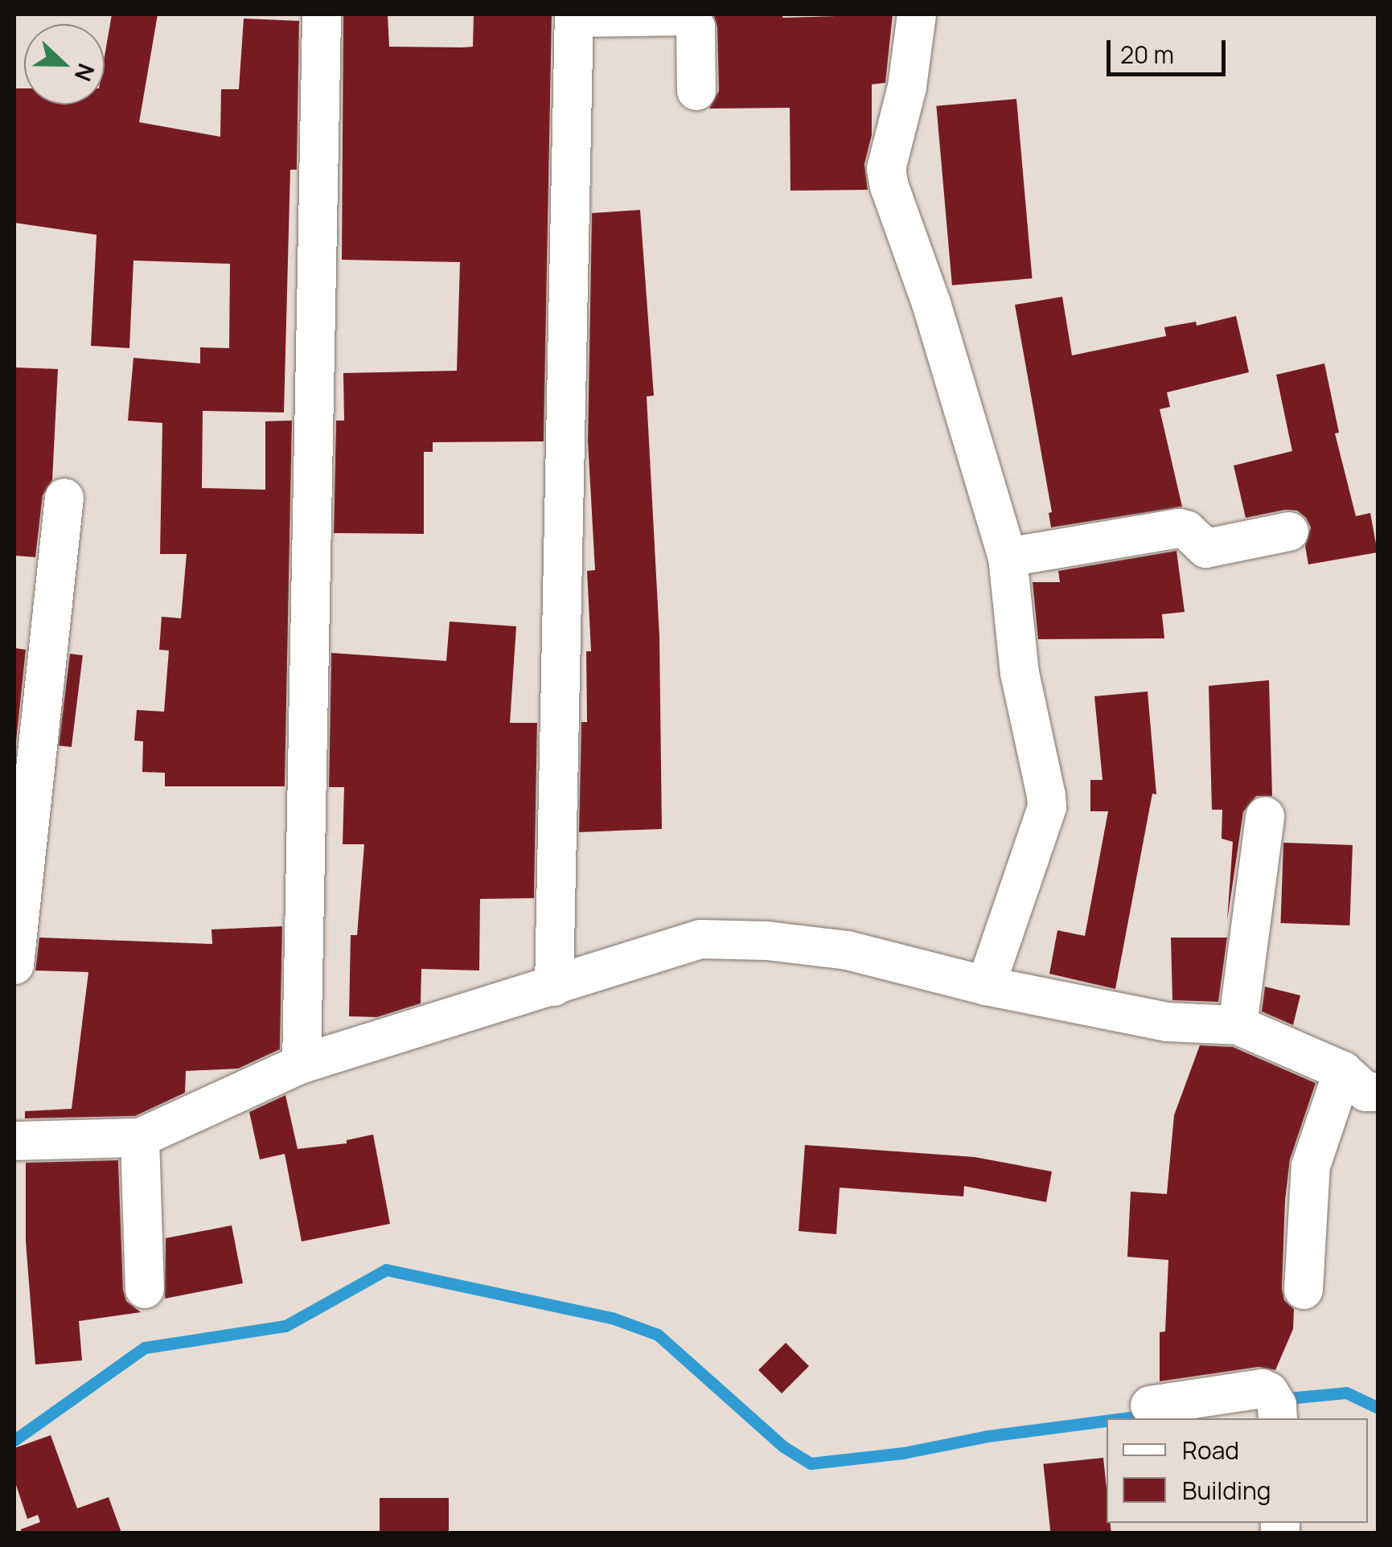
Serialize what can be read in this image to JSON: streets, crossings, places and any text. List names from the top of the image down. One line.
{"legend":["Road","Building"],"scale_bar":"20 m","north":"right"}
